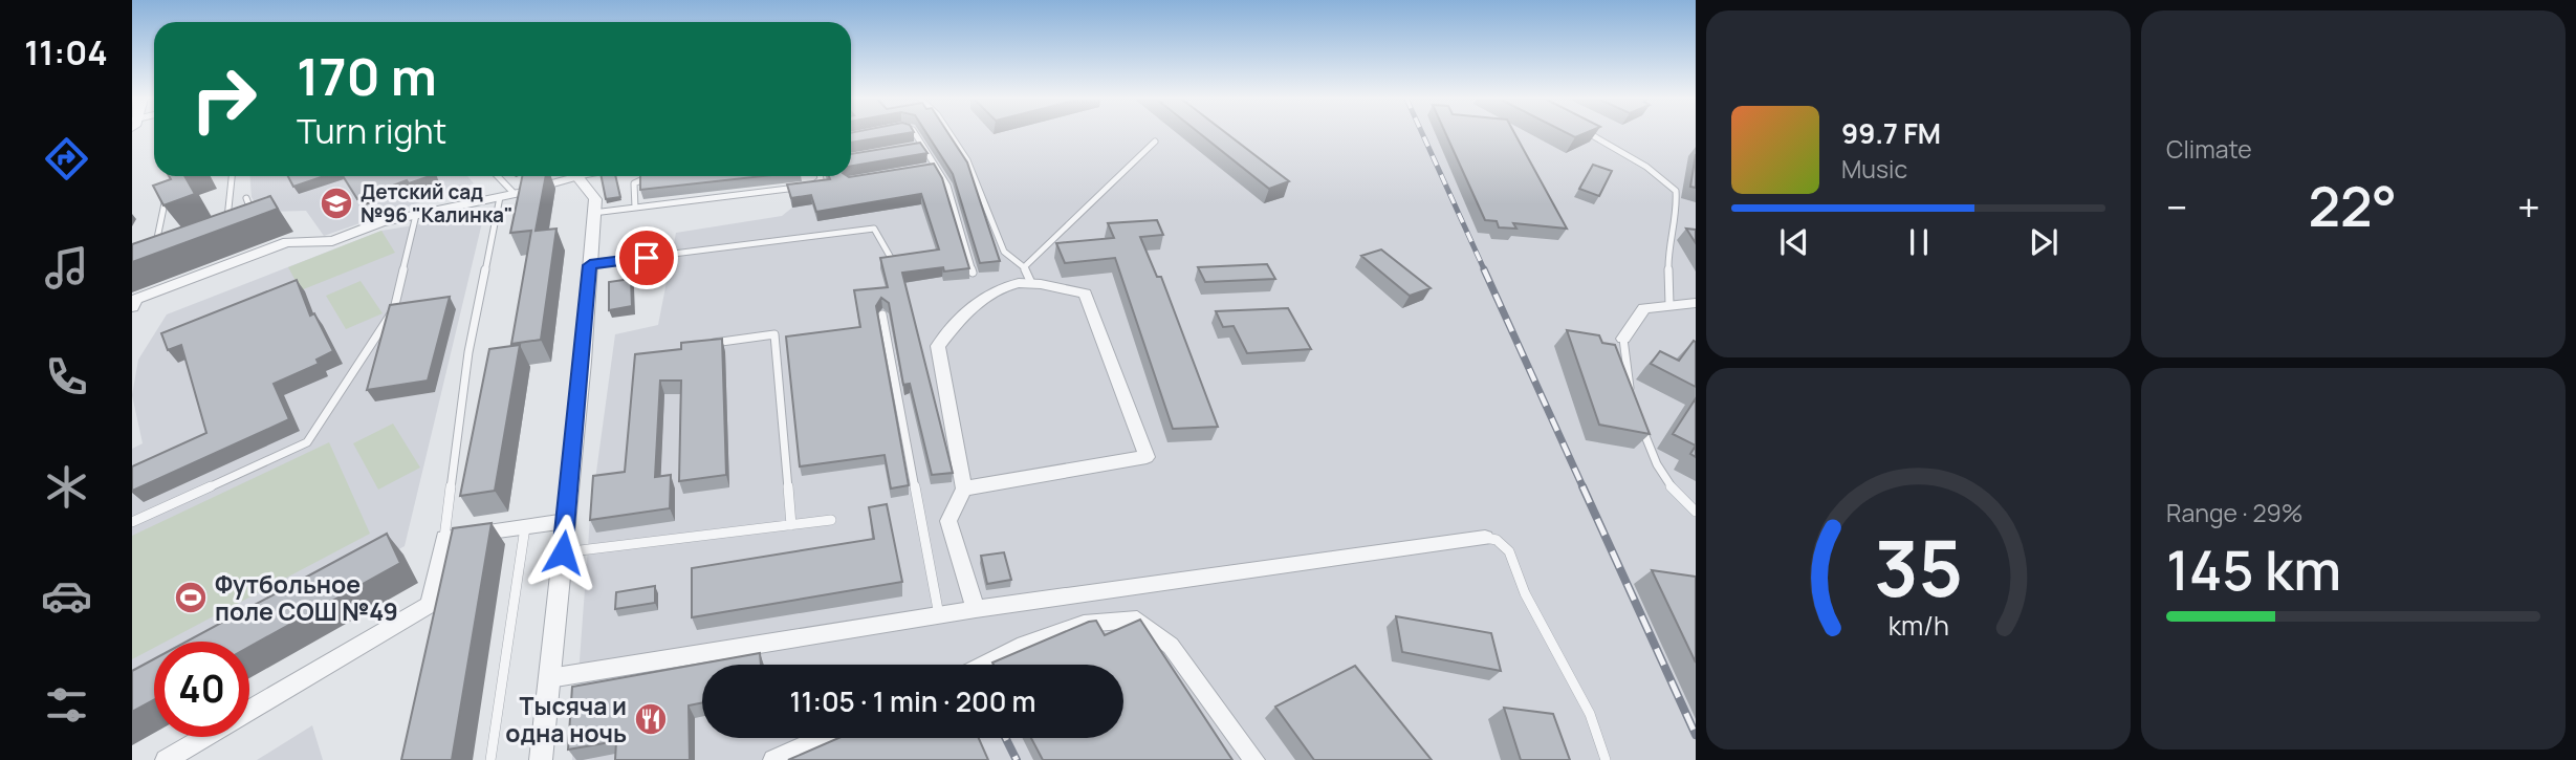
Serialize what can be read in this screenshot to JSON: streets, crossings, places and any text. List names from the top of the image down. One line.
{"places":{"school or university":["Детский сад №96 \"Калинка\""],"sports":["Футбольное поле СОШ №49"],"restaurant":["Тысяча и одна ночь"]},"page":{"tabs":"11:04","tile":["Climate",["Range · 29%","145 km"]],"turn":["170 m","Turn right"],"song":["99.7 FM","Music"],"heat":["−","22°","+"],"limit":"40","trip":"11:05 · 1 min · 200 m","gauge":["35","km/h"]}}
